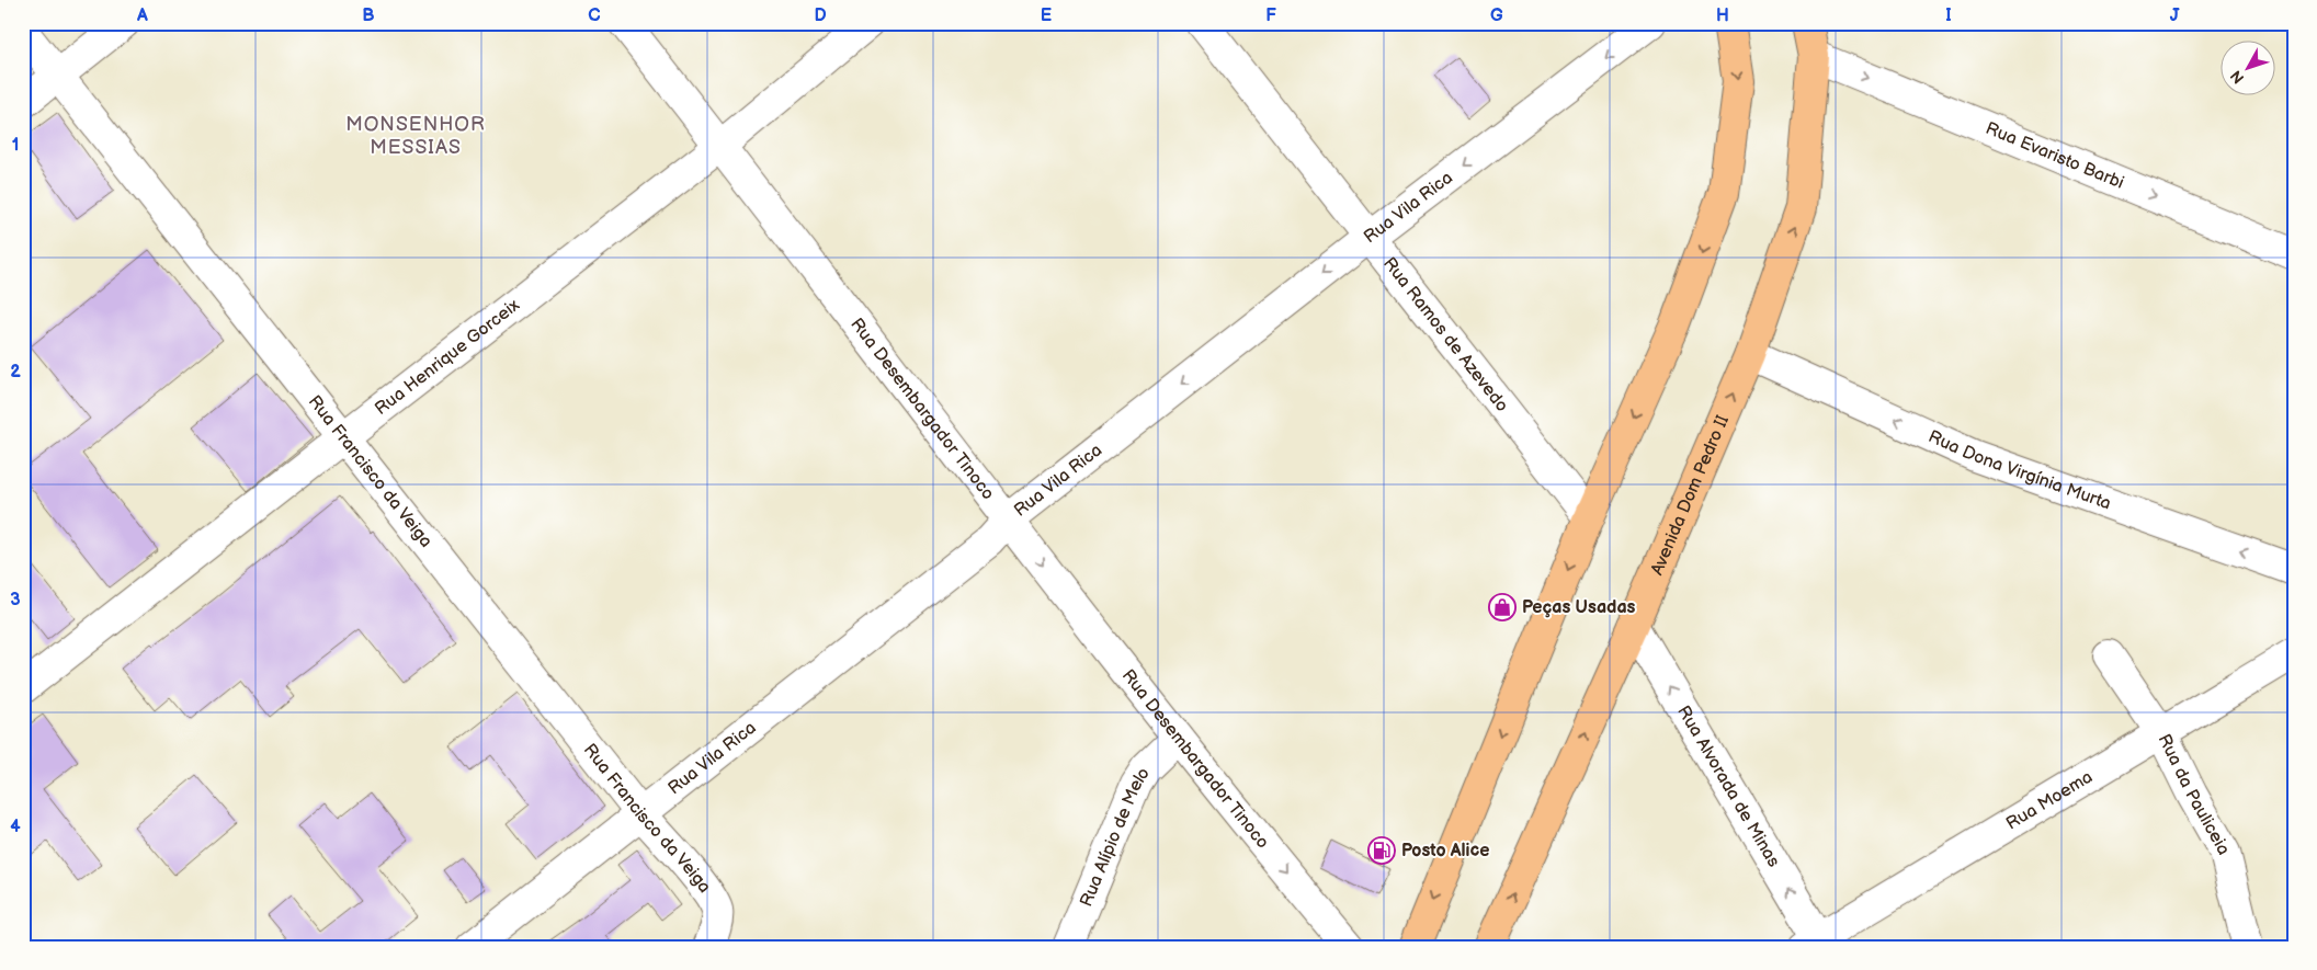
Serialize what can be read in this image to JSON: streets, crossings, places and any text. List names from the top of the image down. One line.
{"streets":{"main road":["Avenida Dom Pedro II"],"street":["Rua Evaristo Barbi","Rua Vila Rica","Rua Ramos de Azevedo","Rua Henrique Gorceix","Rua Desembargador Tinoco","Rua Dona Virgínia Murta","Rua Francisco da Veiga","Rua Alvorada de Minas","Rua da Pauliceia","Rua Moema","Rua Alípio de Melo"]},"crossings":[["Rua Evaristo Barbi","Avenida Dom Pedro II"],["Rua Vila Rica","Rua Ramos de Azevedo"],["Rua Vila Rica","Rua Desembargador Tinoco"],["Rua Vila Rica","Rua Francisco da Veiga"],["Rua Henrique Gorceix","Rua Desembargador Tinoco"],["Rua Henrique Gorceix","Rua Francisco da Veiga"],["Rua Desembargador Tinoco","Rua Alípio de Melo"],["Rua Dona Virgínia Murta","Avenida Dom Pedro II"],["Avenida Dom Pedro II","Rua Alvorada de Minas"],["Rua Alvorada de Minas","Rua Moema"],["Rua da Pauliceia","Rua Moema"]],"one_way":["Rua Evaristo Barbi","Rua Vila Rica","Rua Desembargador Tinoco","Rua Dona Virgínia Murta","Rua Alvorada de Minas"],"districts":["MONSENHOR MESSIAS"],"places":{"shop":["Peças Usadas"],"fuel station":["Posto Alice"]},"north":"bottom left","grid":{"columns":["A","B","C","D","E","F","G","H","I","J"],"rows":["1","2","3","4"]}}
